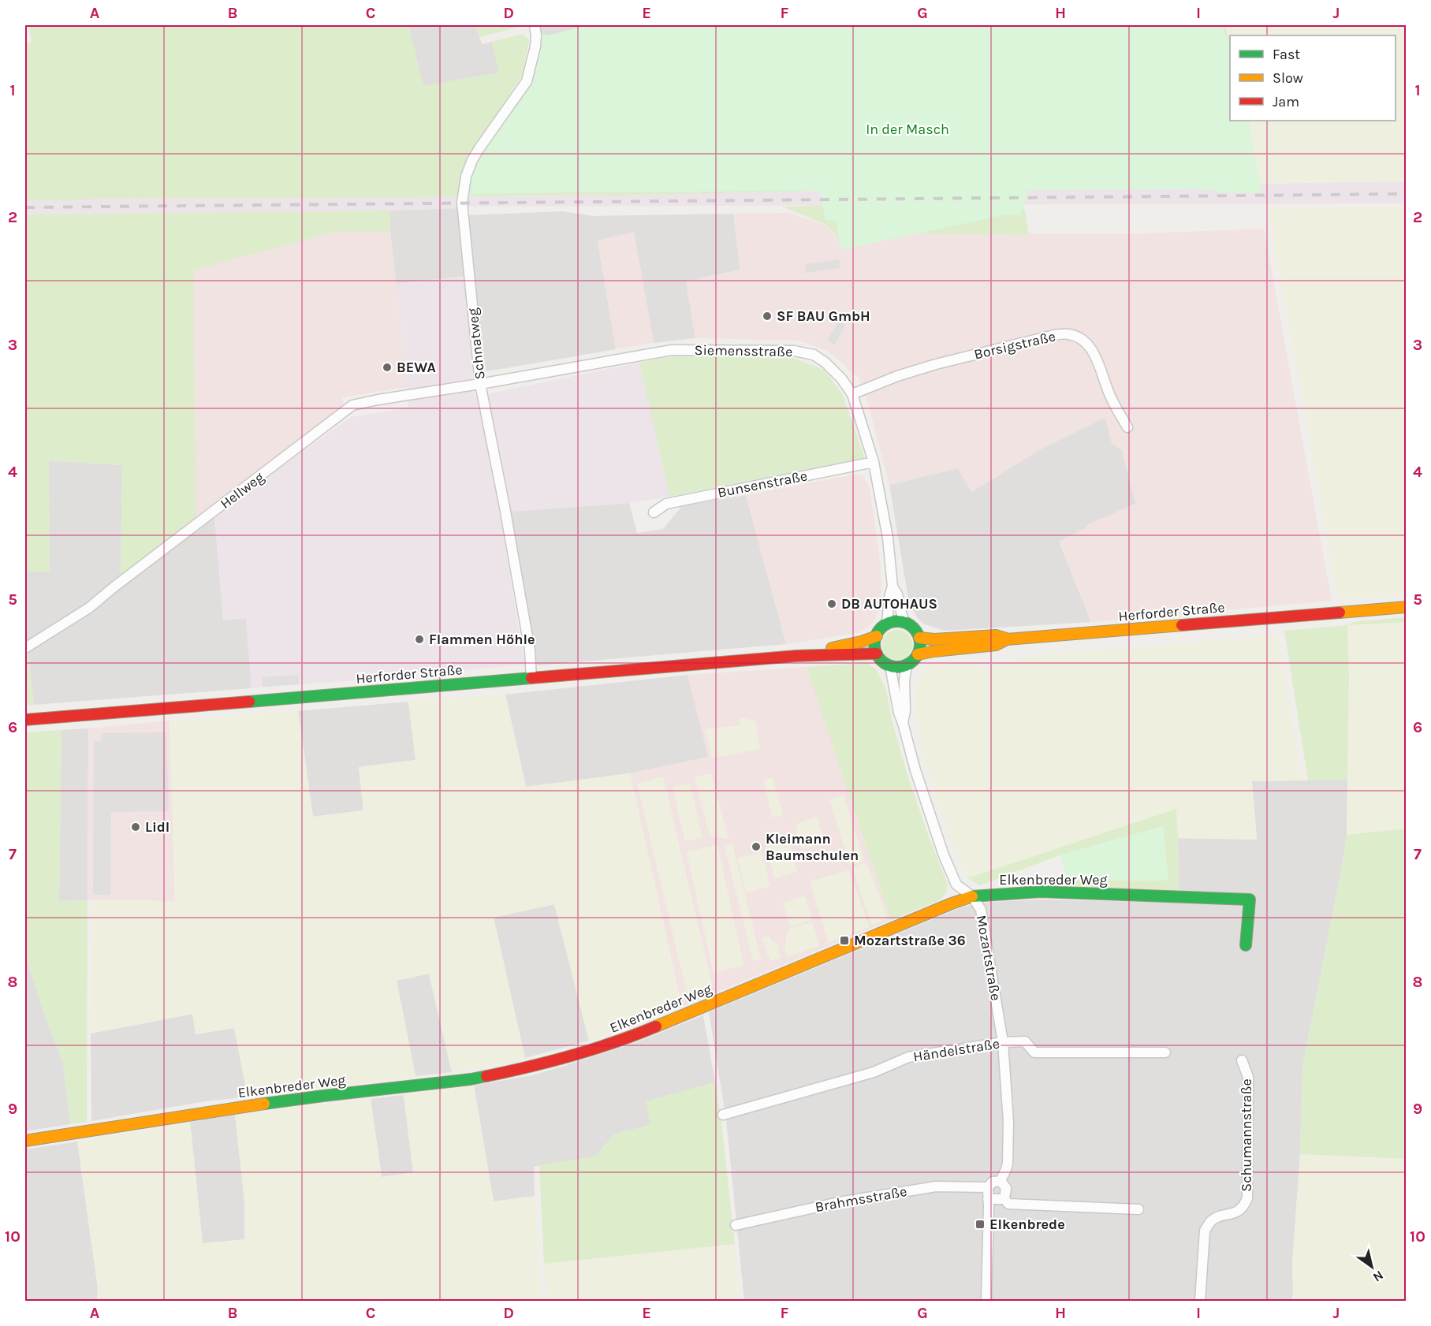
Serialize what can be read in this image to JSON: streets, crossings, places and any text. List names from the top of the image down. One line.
{"streets":{"main road":["Herforder Straße","Elkenbreder Weg"],"street":["Schnatweg","Borsigstraße","Siemensstraße","Bunsenstraße","Hellweg","Mozartstraße","Händelstraße","Schumannstraße","Brahmsstraße"]},"crossings":[["Schnatweg","Siemensstraße"],["Schnatweg","Hellweg"],["Schnatweg","Herforder Straße"],["Borsigstraße","Siemensstraße"],["Siemensstraße","Bunsenstraße"],["Siemensstraße","Hellweg"],["Siemensstraße","Herforder Straße"],["Siemensstraße","Mozartstraße"],["Herforder Straße","Mozartstraße"],["Elkenbreder Weg","Mozartstraße"],["Mozartstraße","Händelstraße"],["Mozartstraße","Brahmsstraße"]],"parks":["In der Masch"],"places":{"other":["SF BAU GmbH","BEWA","DB AUTOHAUS","Flammen Höhle","Lidl","Kleimann Baumschulen"],"transit":["Mozartstraße 36","Elkenbrede"]},"legend":["Fast","Slow","Jam"],"north":"bottom right","grid":{"columns":["A","B","C","D","E","F","G","H","I","J"],"rows":["1","2","3","4","5","6","7","8","9","10"]}}
